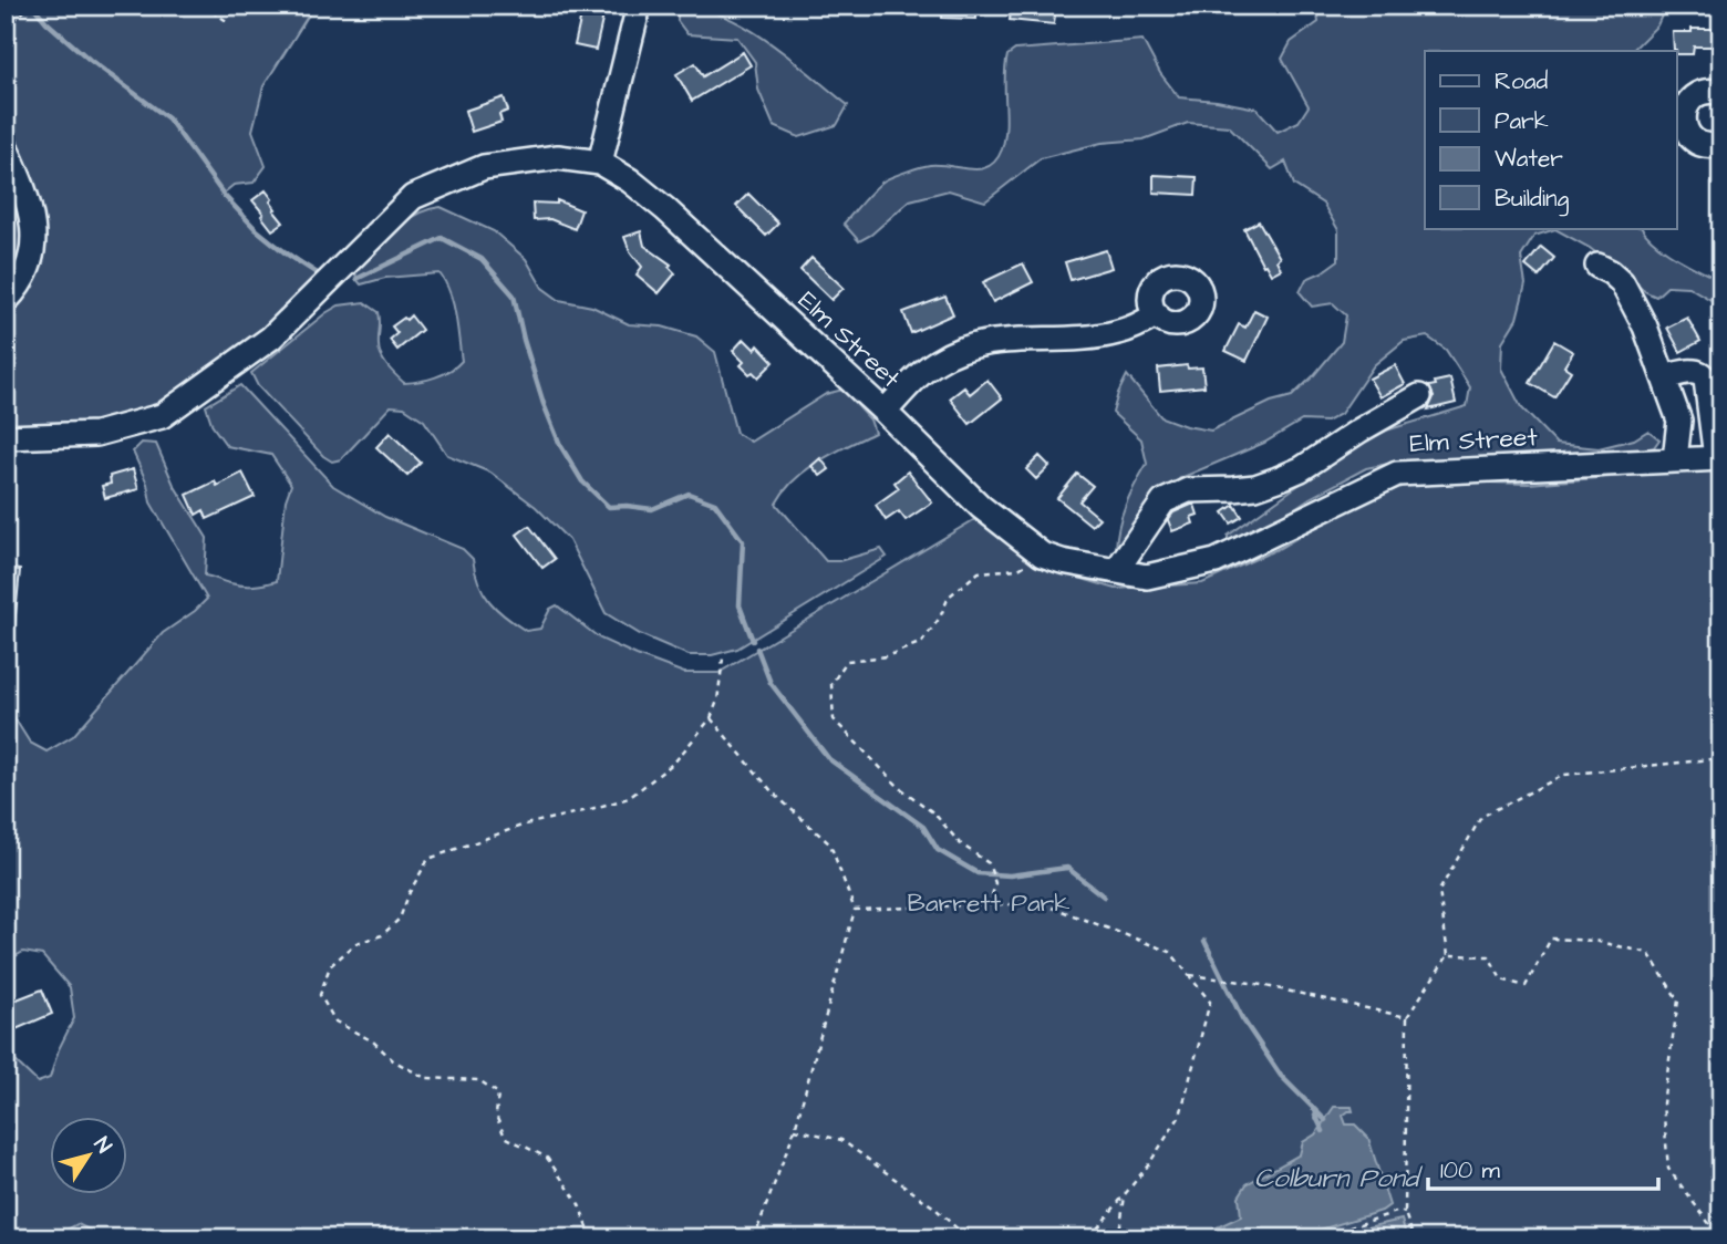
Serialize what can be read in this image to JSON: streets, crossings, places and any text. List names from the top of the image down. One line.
{"streets":{"street":["Elm Street"]},"water":["Colburn Pond"],"parks":["Barrett Park"],"legend":["Road","Park","Water","Building"],"scale_bar":"100 m","north":"top right"}
